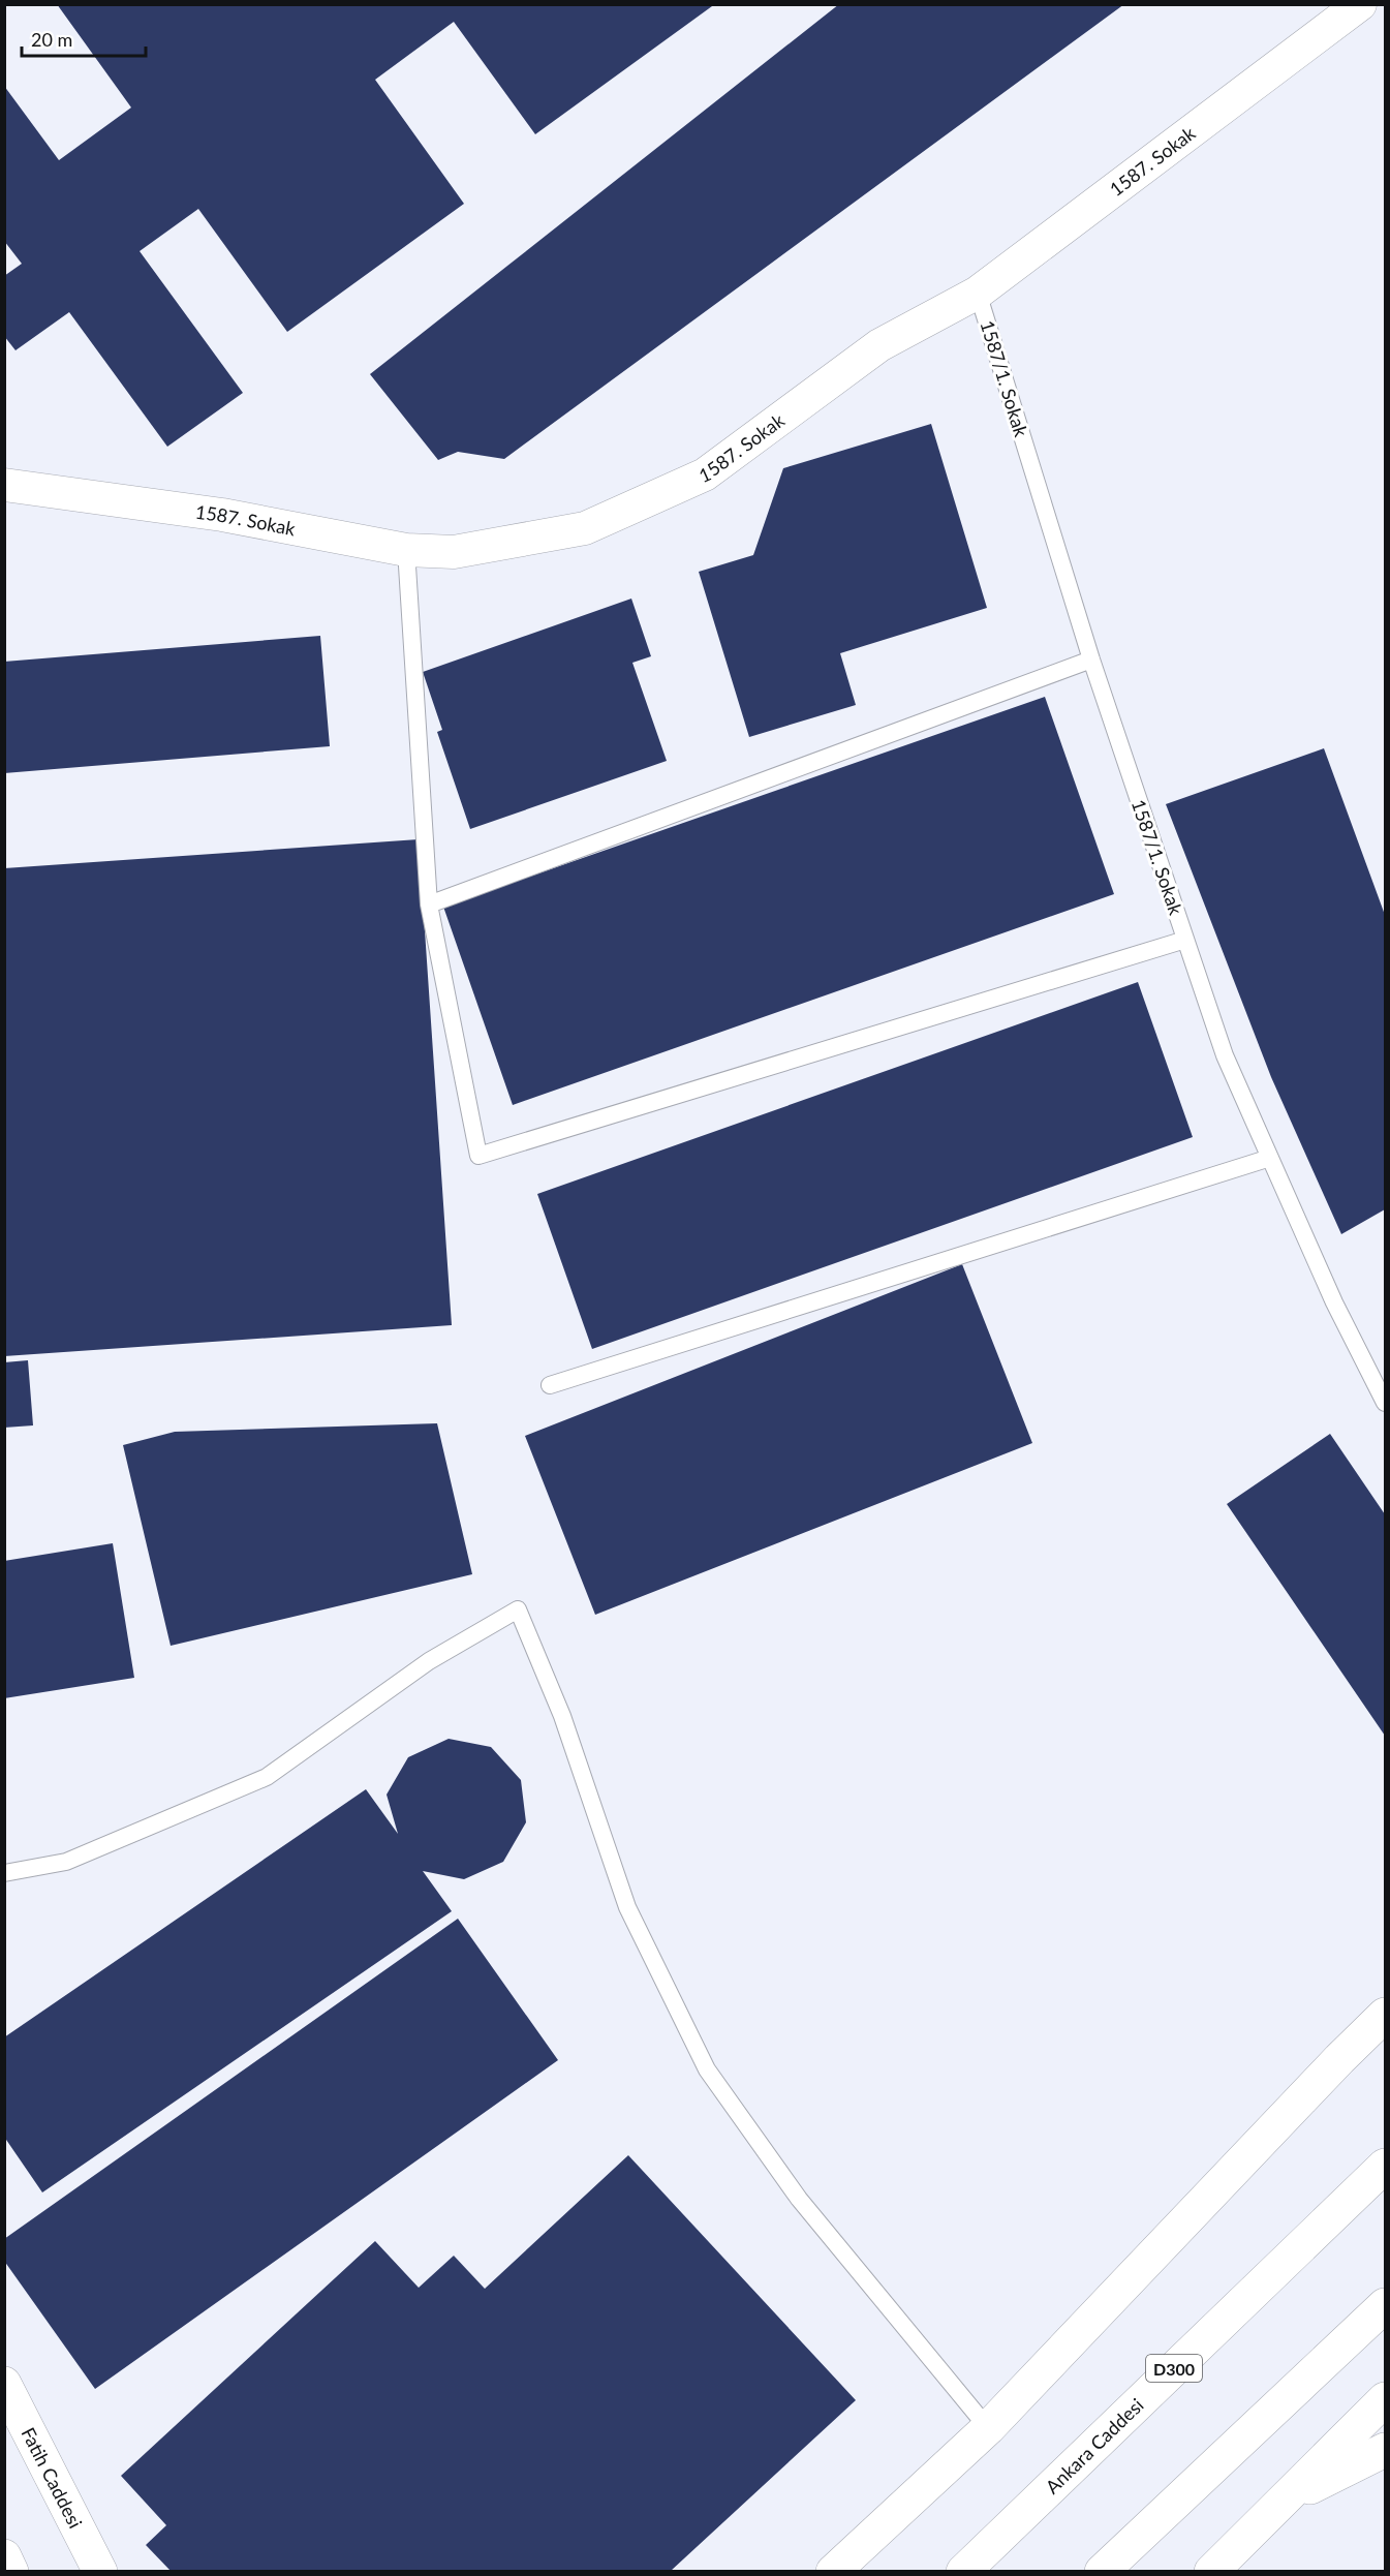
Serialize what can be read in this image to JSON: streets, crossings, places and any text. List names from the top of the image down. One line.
{"streets":{"main road":["D300","Ankara Caddesi","Fatih Caddesi"],"street":["1587. Sokak"],"lane":["1587/1. Sokak"]},"crossings":[["1587. Sokak","1587/1. Sokak"]],"scale_bar":"20 m"}
